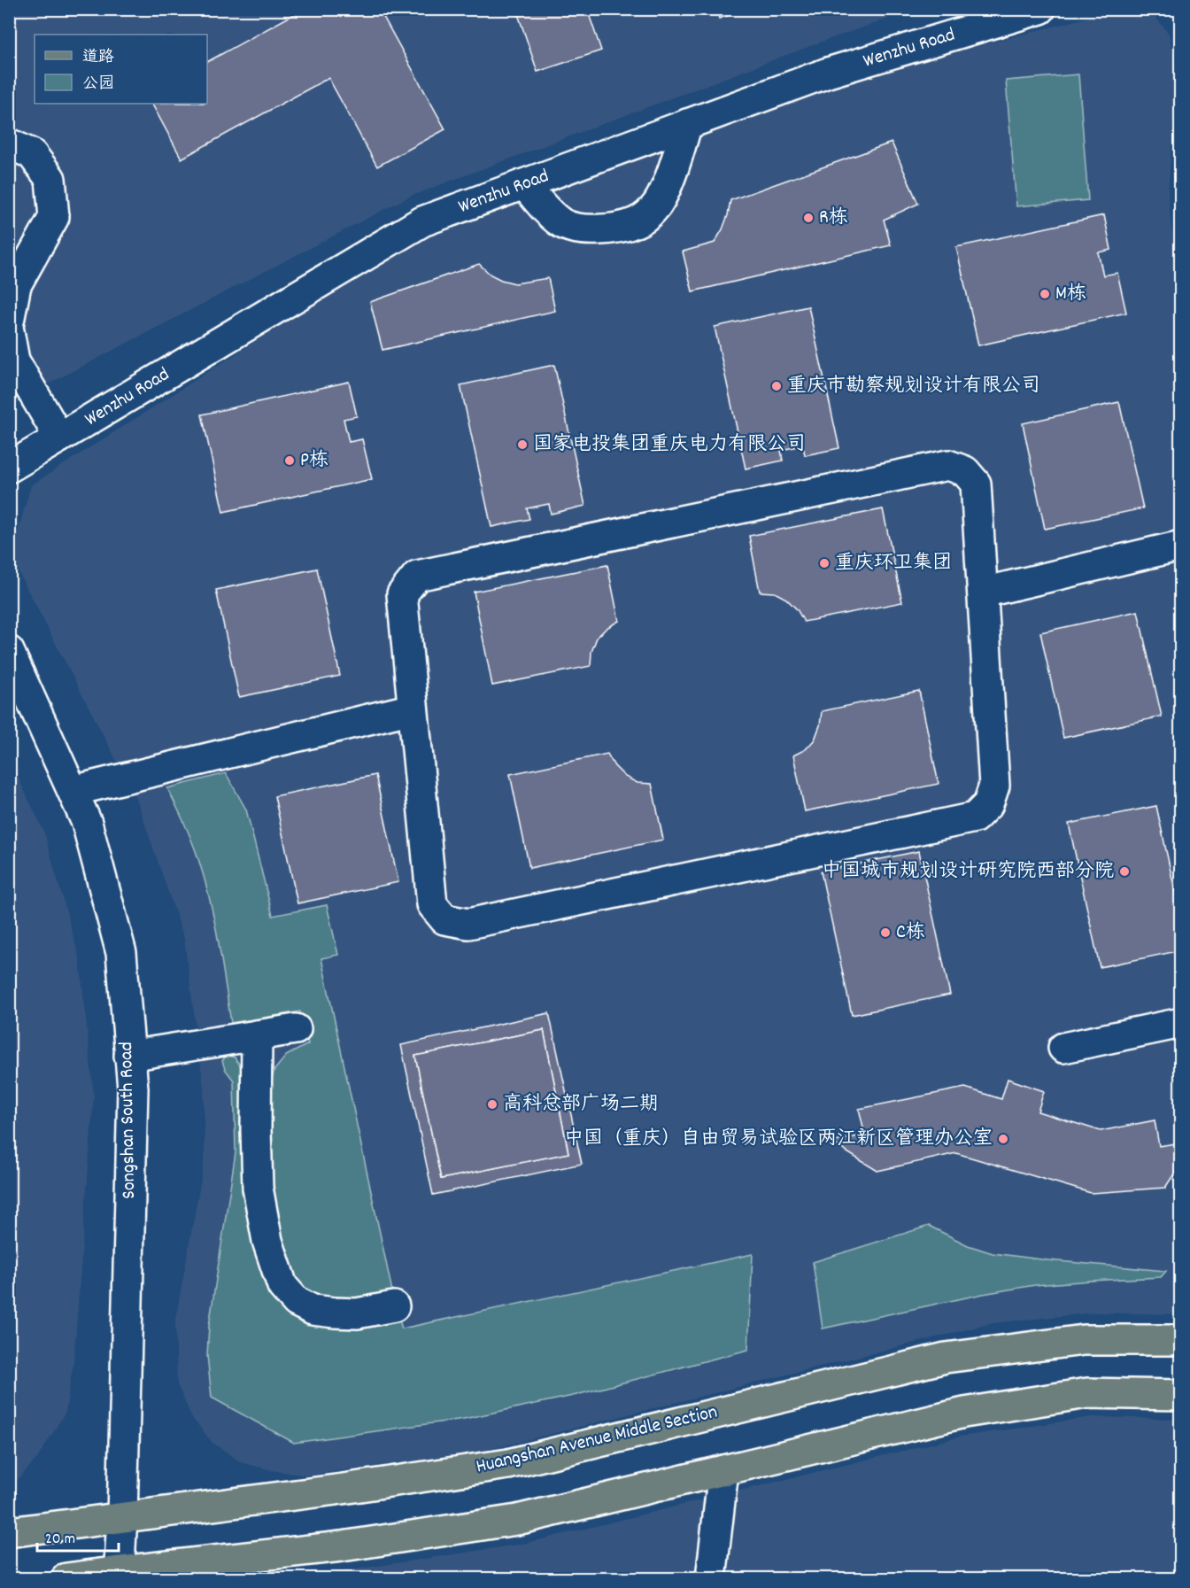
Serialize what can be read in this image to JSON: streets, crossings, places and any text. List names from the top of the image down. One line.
{"streets":{"main road":["Huangshan Avenue Middle Section"],"street":["Wenzhu Road","Songshan South Road"]},"crossings":[["Songshan South Road","Huangshan Avenue Middle Section"]],"places":["R栋","M栋","重庆市勘察规划设计有限公司","国家电投集团重庆电力有限公司","P栋","重庆环卫集团","中国城市规划设计研究院西部分院","C栋","高科总部广场二期","中国（重庆）自由贸易试验区两江新区管理办公室"],"legend":["道路","公园"],"scale_bar":"20 m"}
